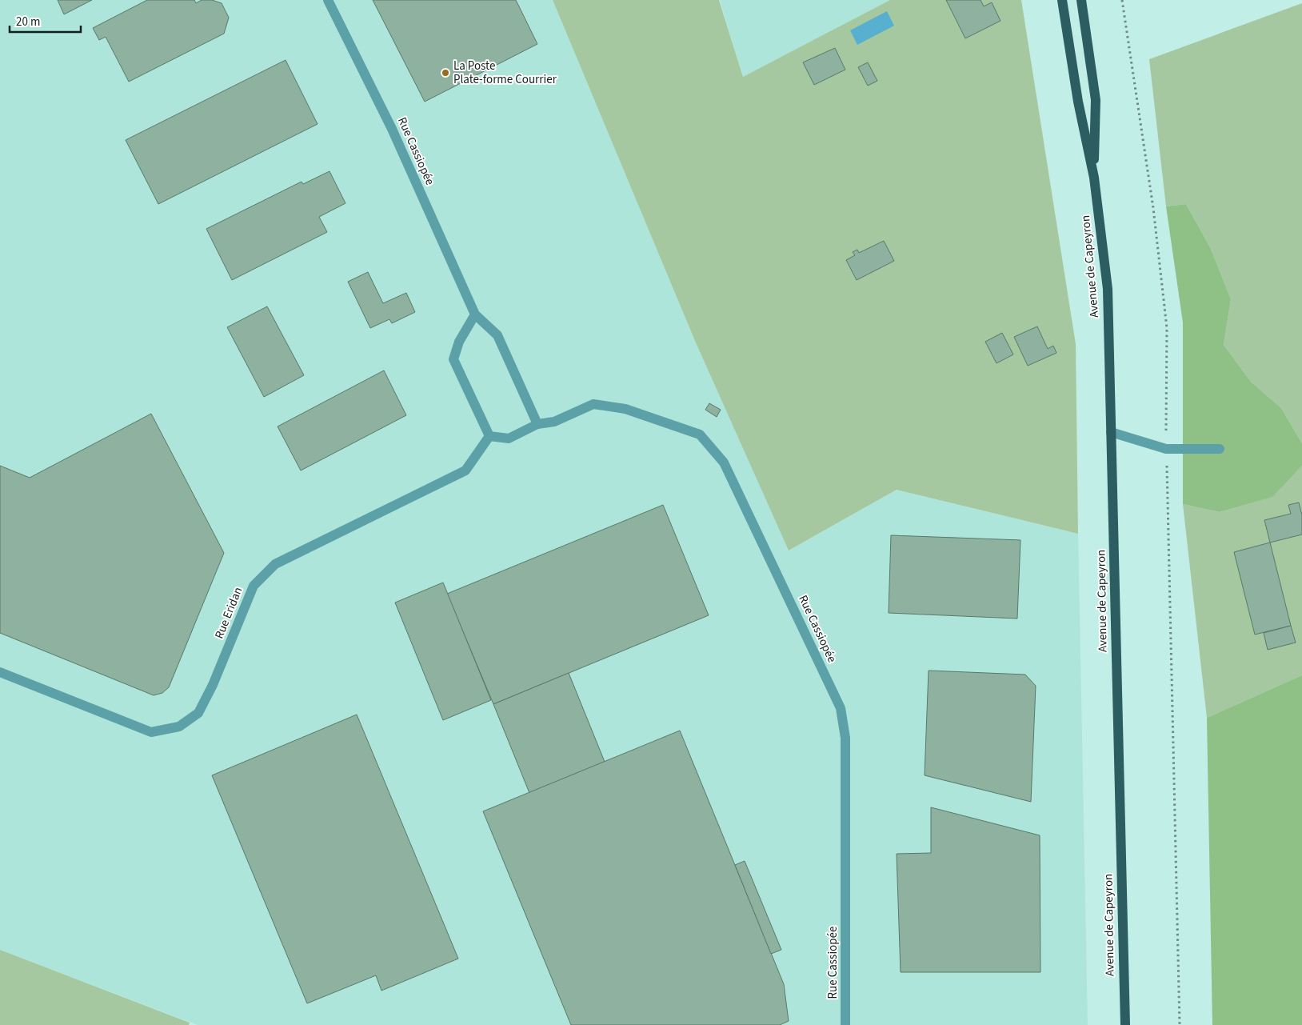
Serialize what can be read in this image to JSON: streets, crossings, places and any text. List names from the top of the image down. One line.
{"streets":{"main road":["Avenue de Capeyron"],"lane":["Rue Cassiopée","Rue Eridan"]},"crossings":[["Rue Cassiopée","Rue Eridan"]],"places":["La Poste Plate-forme Courrier"],"scale_bar":"20 m"}
